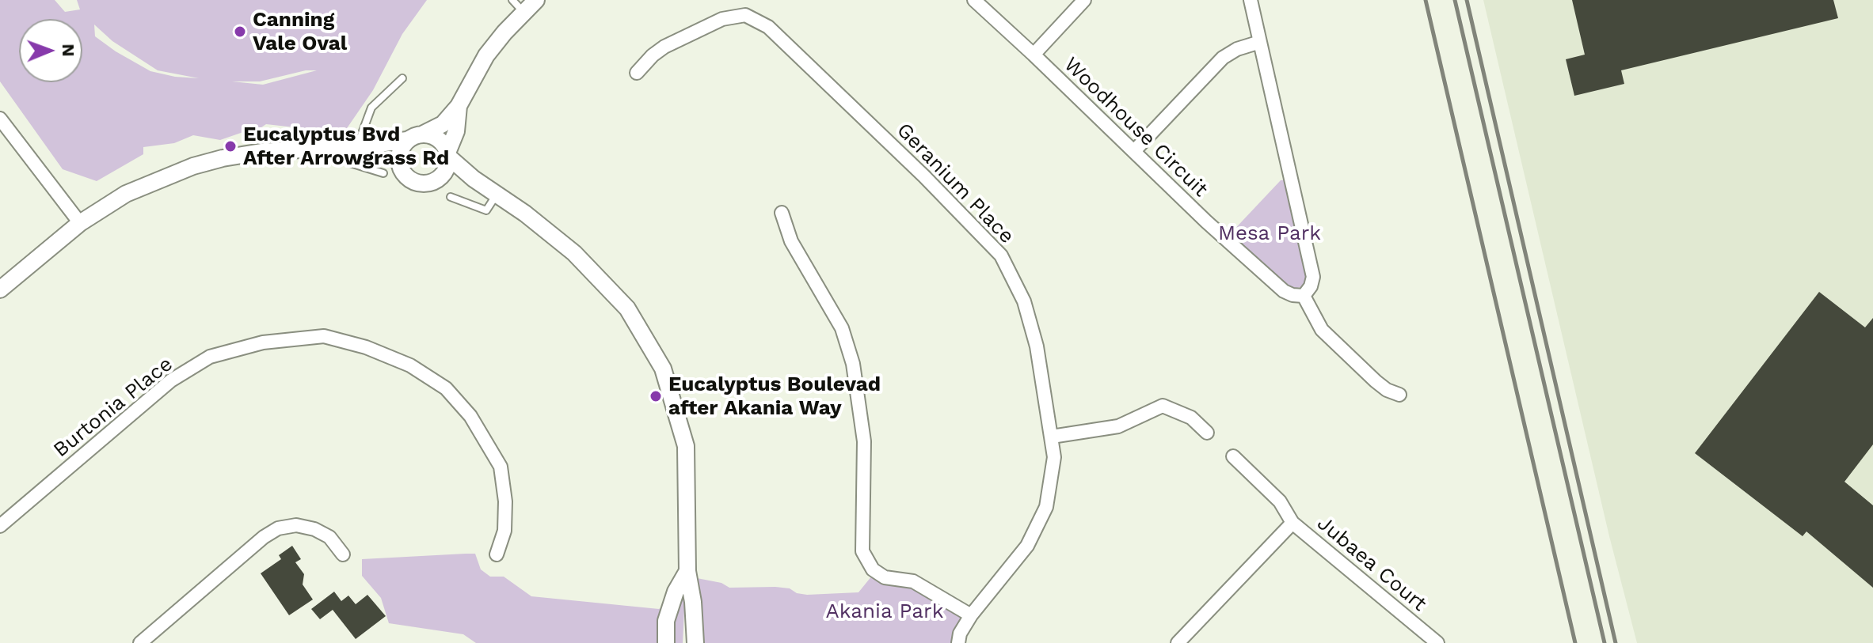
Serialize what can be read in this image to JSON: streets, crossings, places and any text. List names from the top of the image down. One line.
{"streets":{"street":["Woodhouse Circuit","Geranium Place","Burtonia Place","Jubaea Court"]},"parks":["Mesa Park","Akania Park"],"places":["Canning Vale Oval","Eucalyptus Bvd After Arrowgrass Rd","Eucalyptus Boulevad after Akania Way"],"north":"right"}
